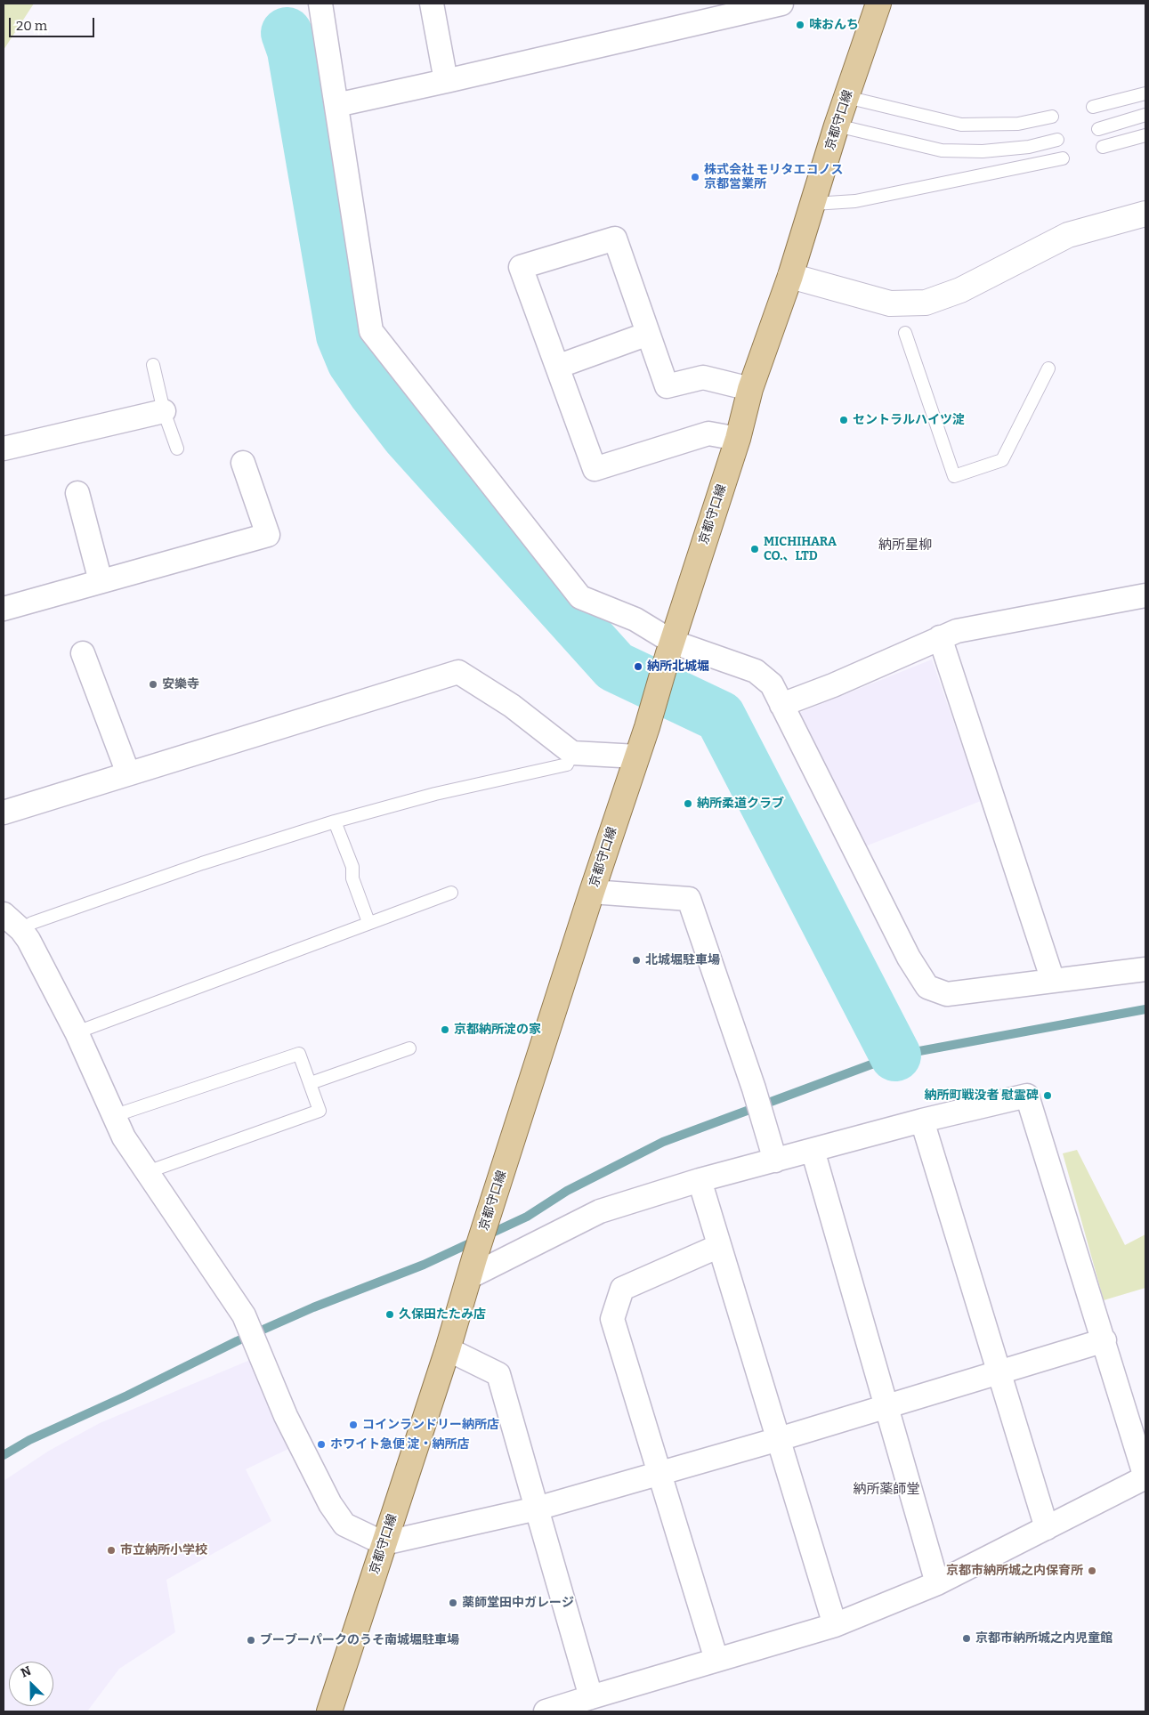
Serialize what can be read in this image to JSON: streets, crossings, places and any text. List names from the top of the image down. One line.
{"streets":{"main road":["京都守口線"]},"districts":["納所星柳","納所薬師堂"],"places":["味おんち","株式会社 モリタエコノス 京都営業所","セントラルハイツ淀","MICHIHARA CO.、LTD","納所北城堀","安樂寺","納所柔道クラブ","北城堀駐車場","京都納所淀の家","納所町戦没者 慰霊碑","久保田たたみ店","コインランドリー納所店","ホワイト急便 淀・納所店","市立納所小学校","京都市納所城之内保育所","薬師堂田中ガレージ","京都市納所城之内児童館","ブーブーパークのうそ南城堀駐車場"],"scale_bar":"20 m","north":"top left"}
